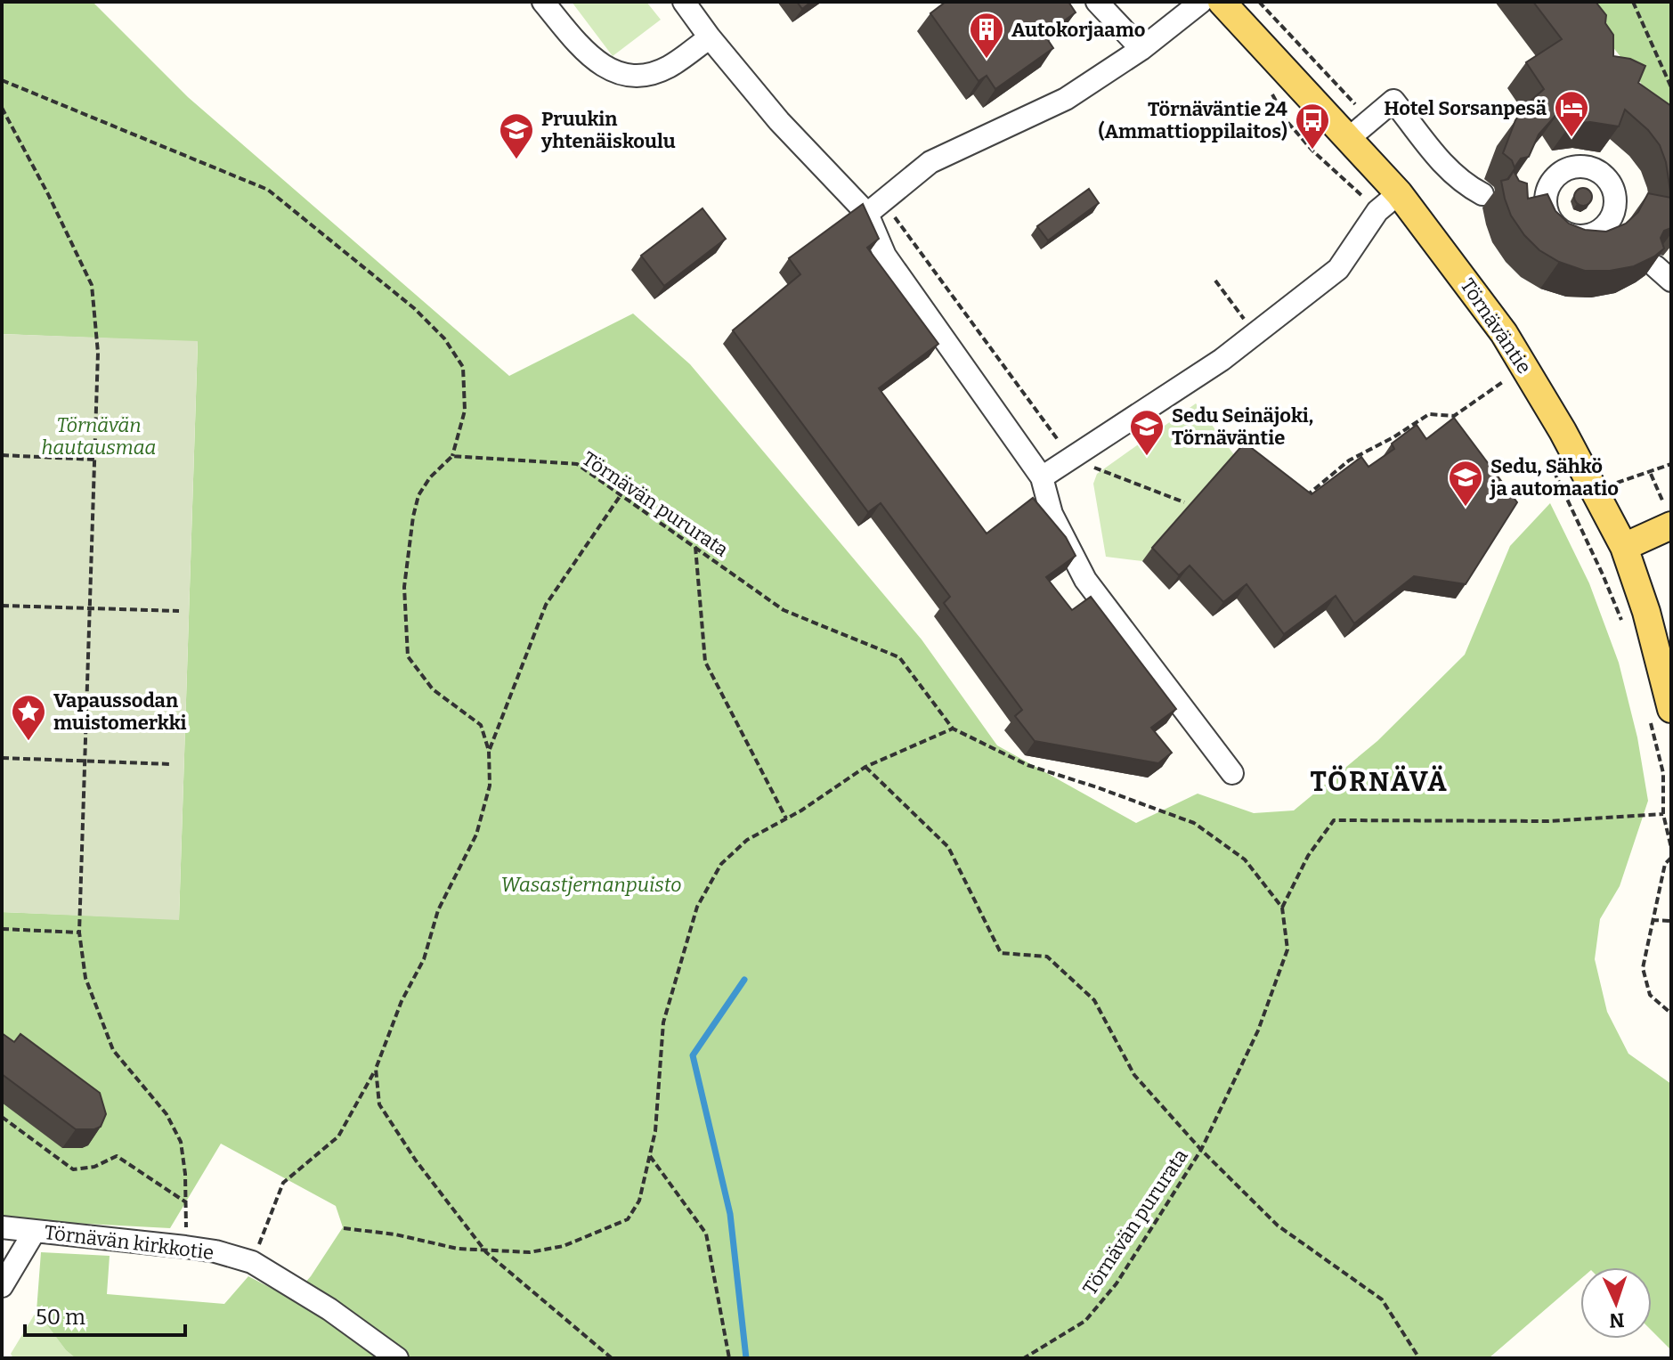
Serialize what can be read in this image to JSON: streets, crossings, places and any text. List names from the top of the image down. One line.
{"streets":{"main road":["Törnäväntie"],"street":["Törnävän kirkkotie"],"path":["Törnävän pururata"]},"districts":["TÖRNÄVÄ"],"parks":["Törnävän hautausmaa","Wasastjernanpuisto"],"places":{"building":["Autokorjaamo"],"hotel":["Hotel Sorsanpesä"],"bus stop":["Törnäväntie 24 (Ammattioppilaitos)"],"school or university":["Pruukin yhtenäiskoulu","Sedu Seinäjoki, Törnäväntie","Sedu, Sähkö ja automaatio"],"place":["Vapaussodan muistomerkki"]},"scale_bar":"50 m","north":"bottom"}
